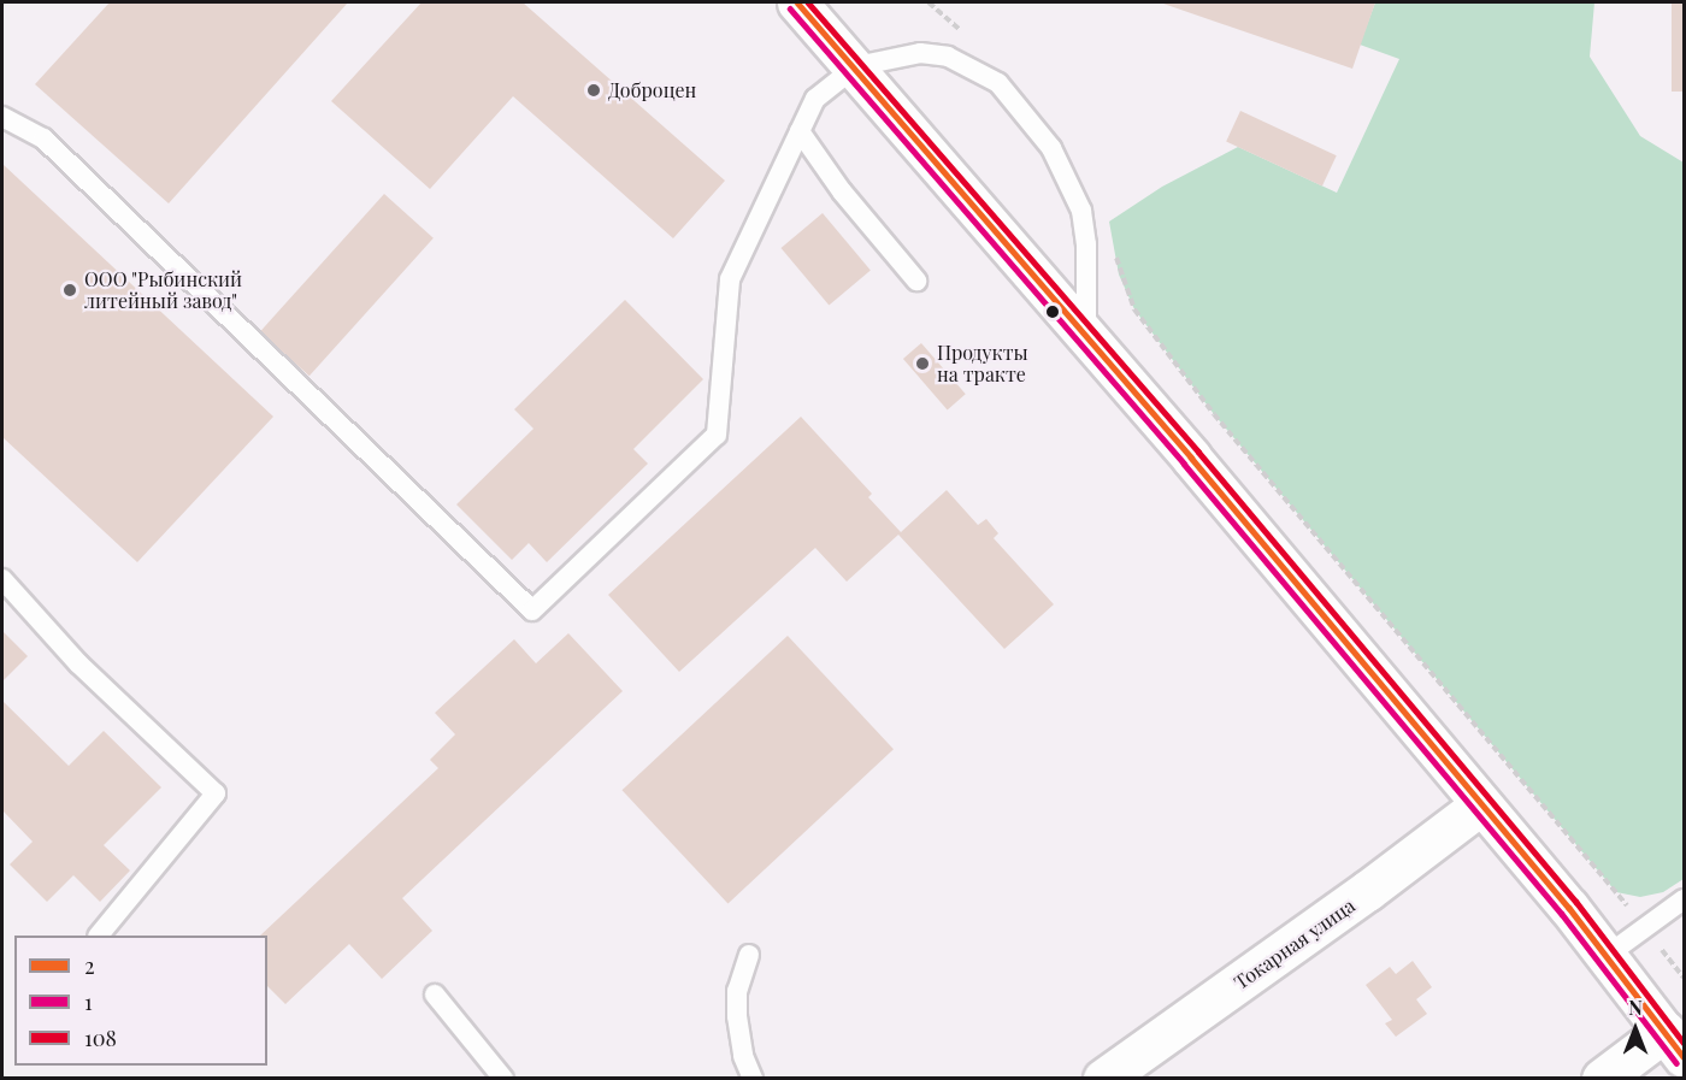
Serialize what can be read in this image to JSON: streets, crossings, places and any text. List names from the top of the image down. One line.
{"streets":{"street":["Токарная улица"]},"places":["Доброцен","ООО \"Рыбинский литейный завод\"","Продукты на тракте"],"lines":["transit line 2","transit line 108","transit line 1"],"legend":["2","1","108"],"north":"top"}
